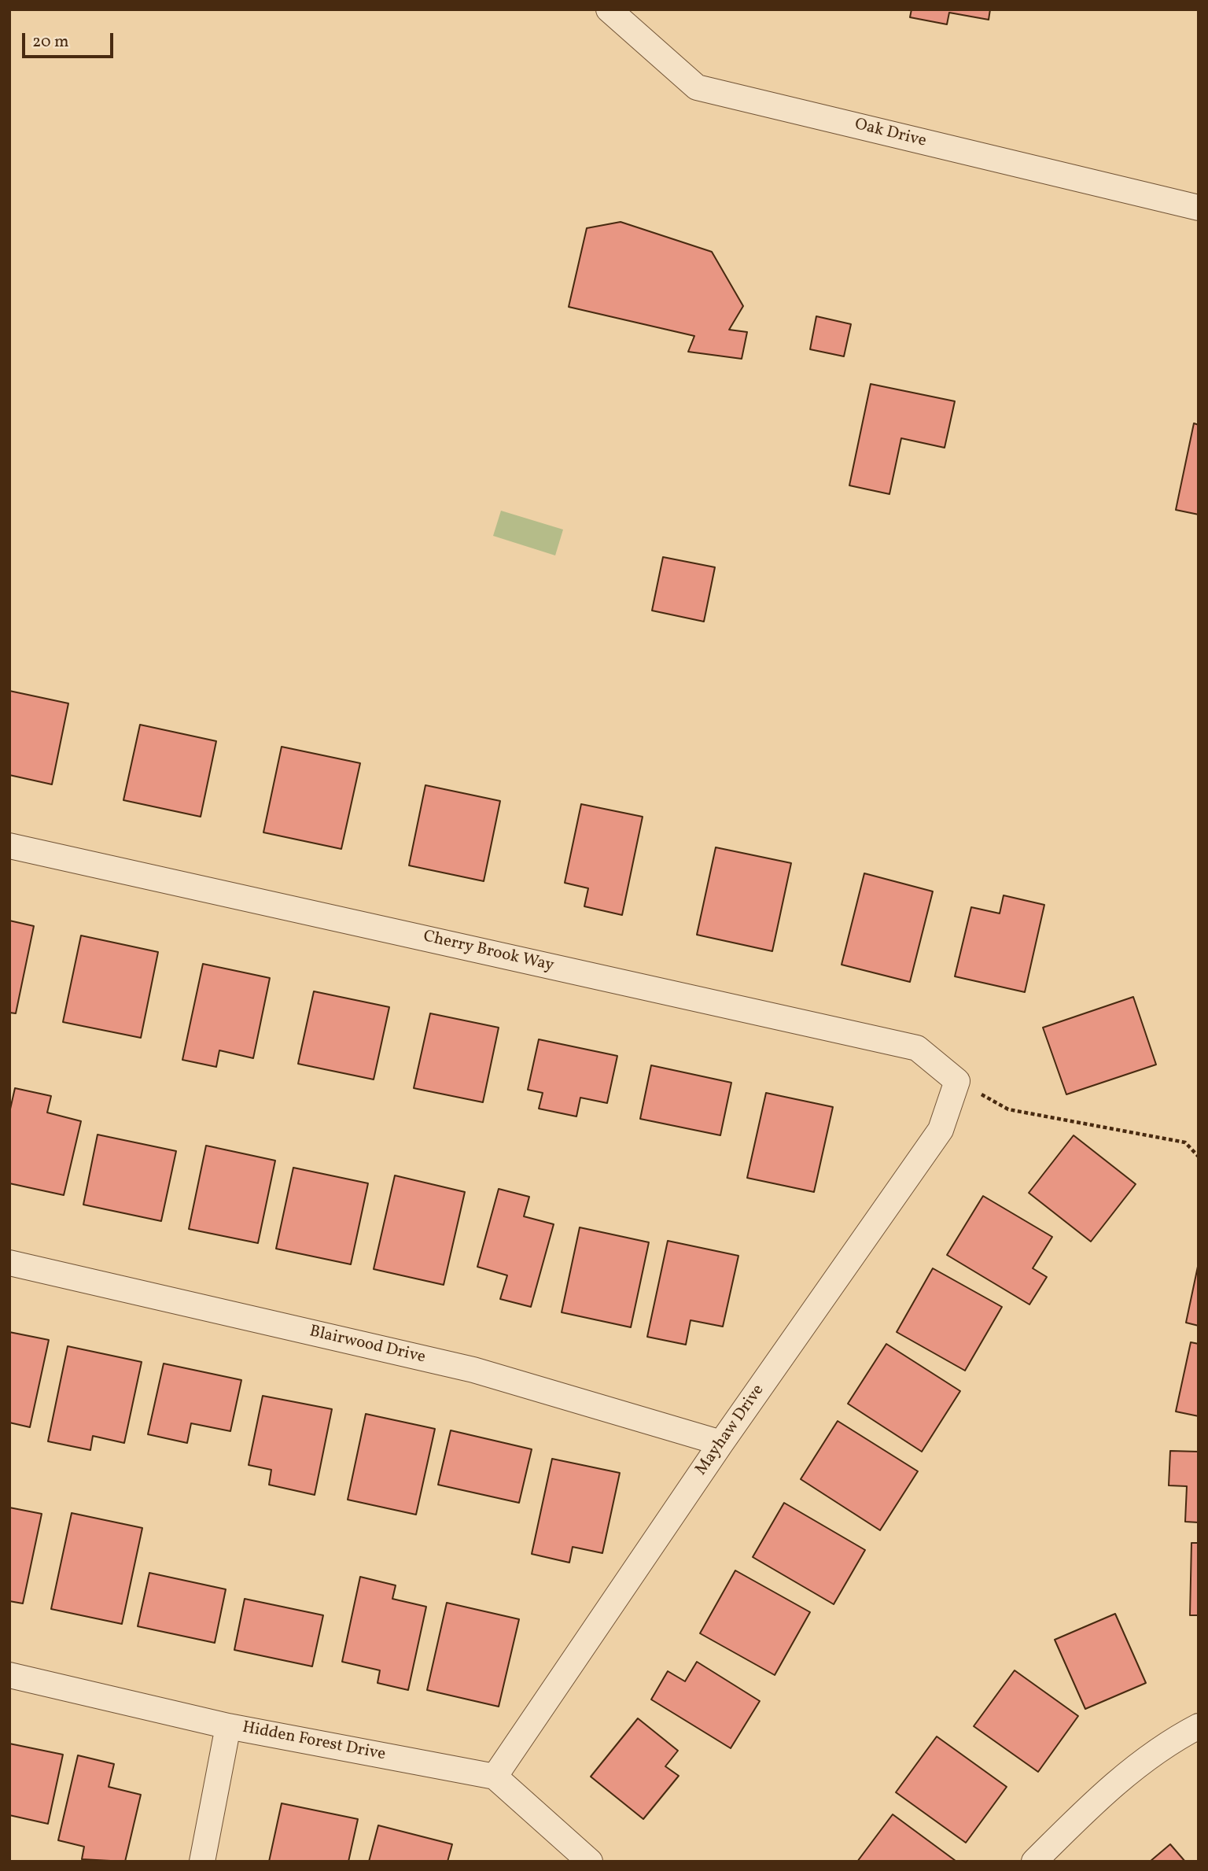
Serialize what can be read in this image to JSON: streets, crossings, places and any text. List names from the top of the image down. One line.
{"streets":{"street":["Oak Drive","Cherry Brook Way","Blairwood Drive","Mayhaw Drive","Hidden Forest Drive"]},"crossings":[["Cherry Brook Way","Mayhaw Drive"],["Blairwood Drive","Mayhaw Drive"],["Mayhaw Drive","Hidden Forest Drive"]],"scale_bar":"20 m"}
